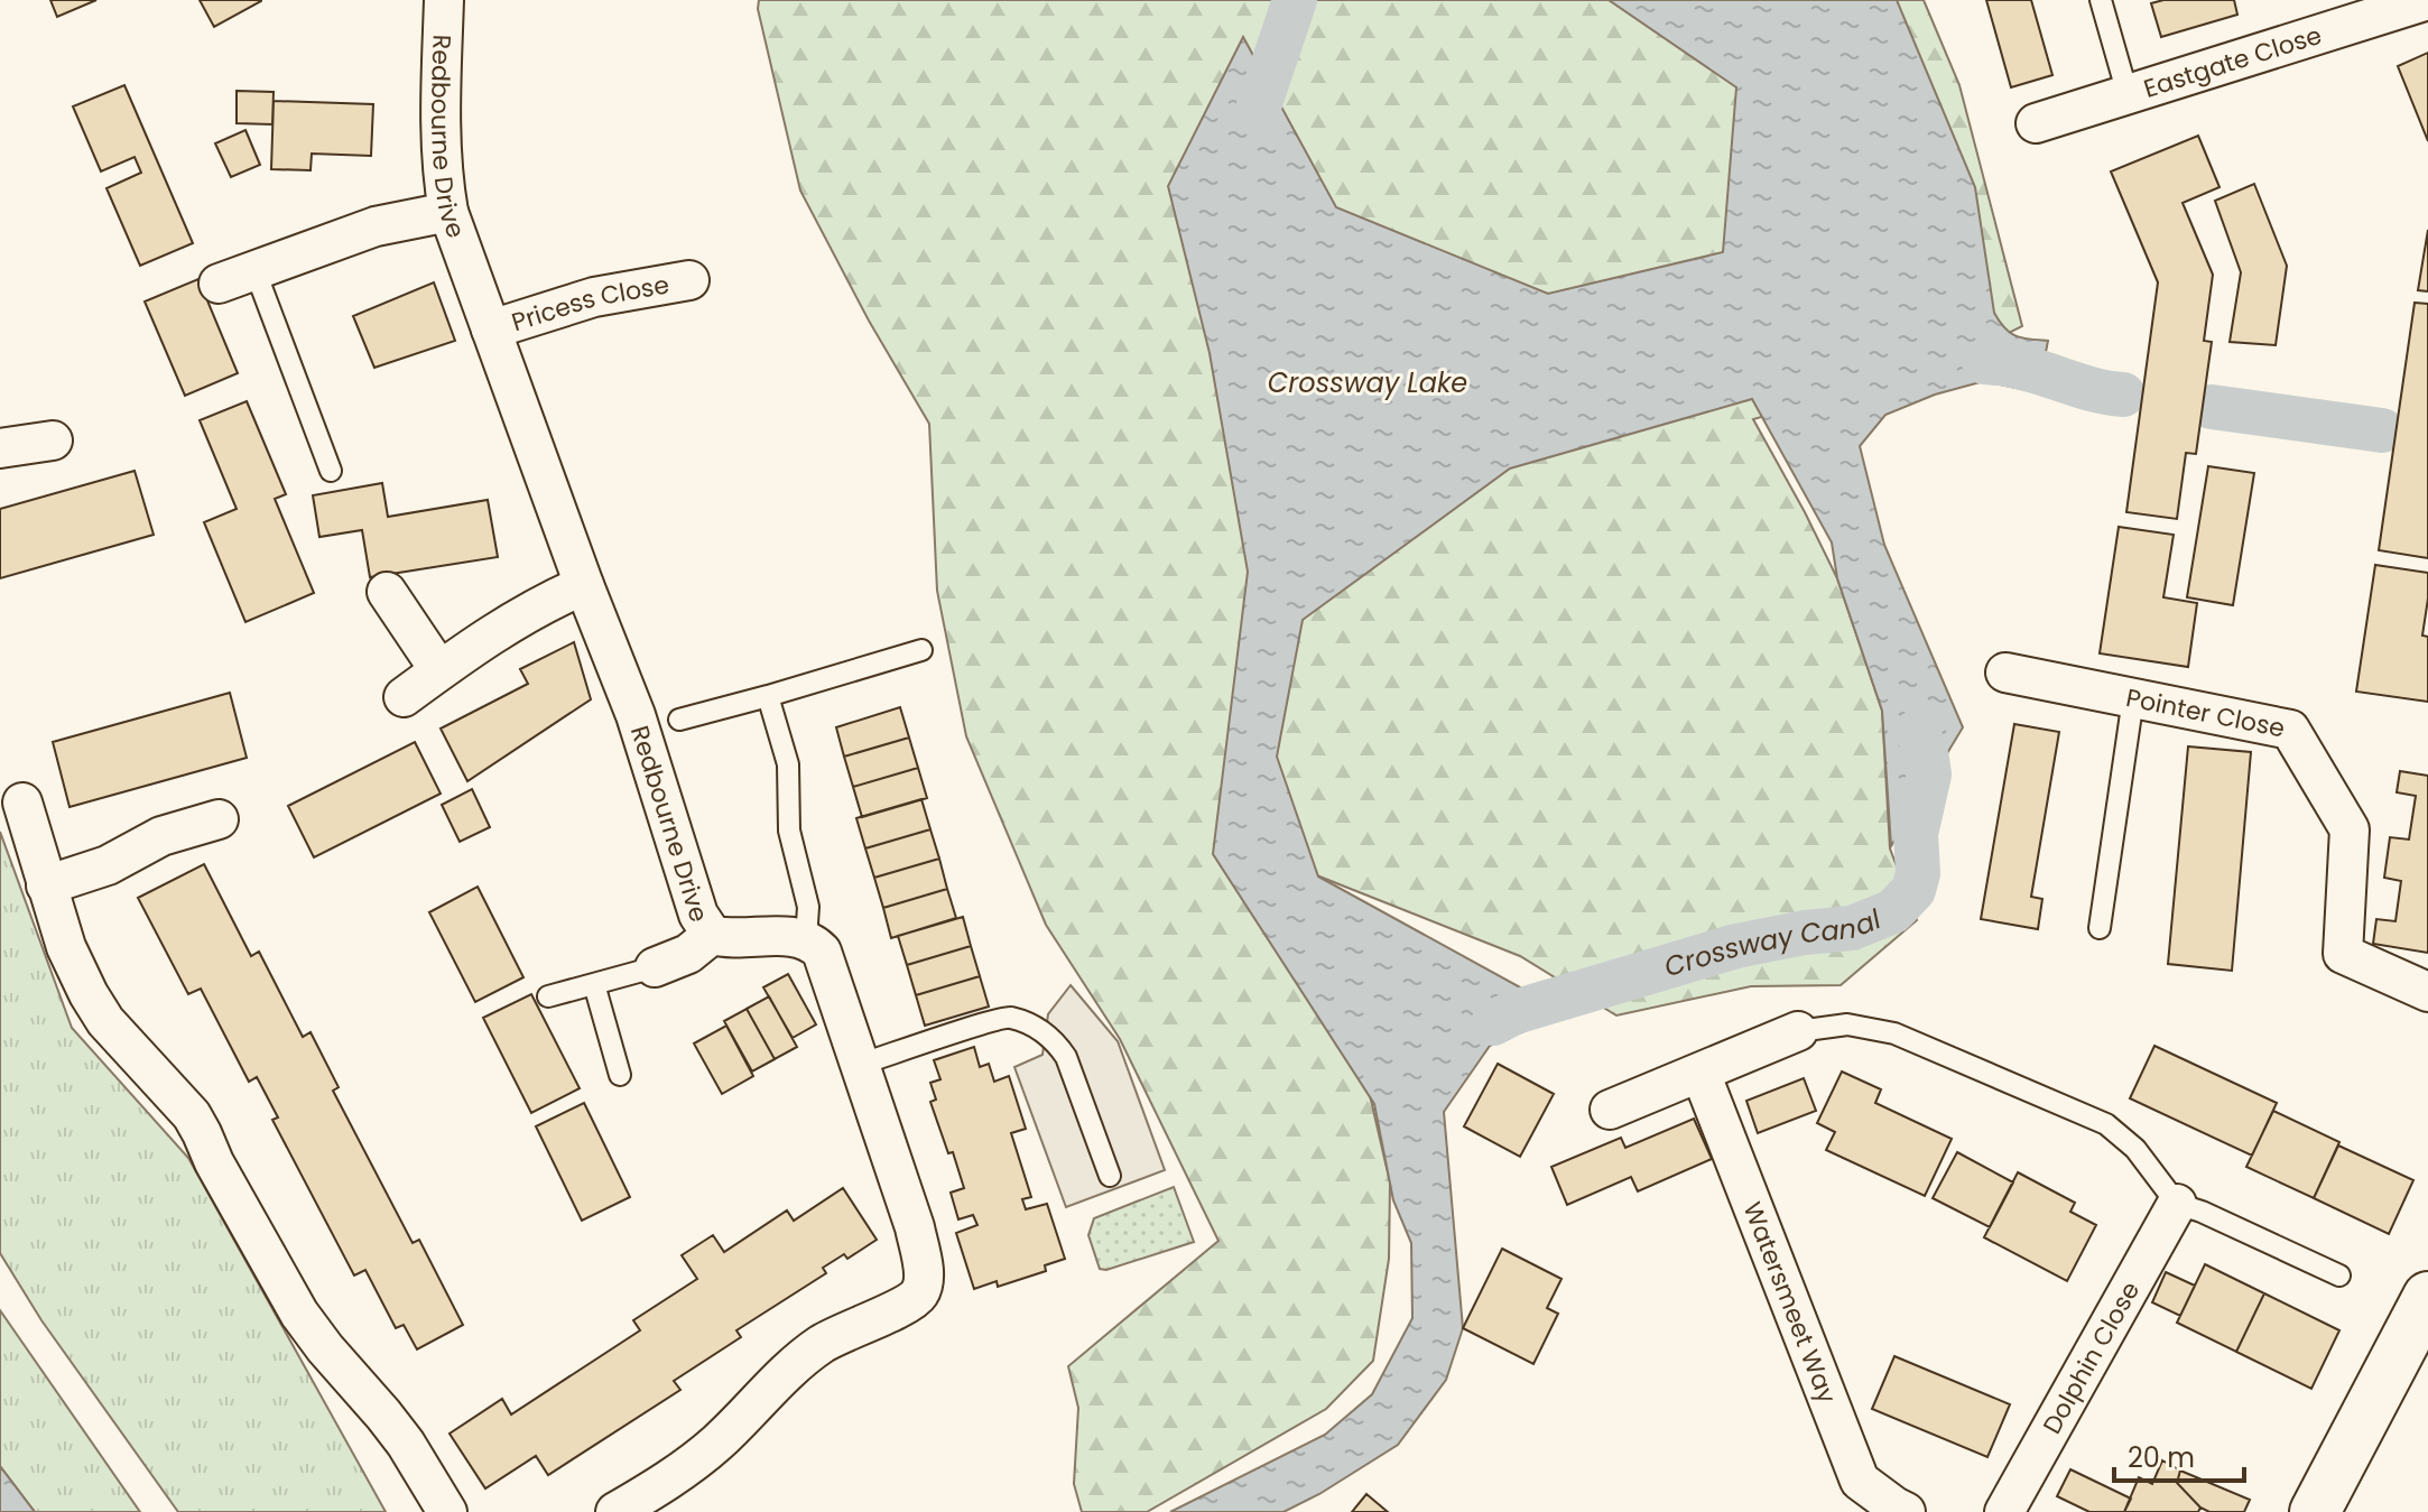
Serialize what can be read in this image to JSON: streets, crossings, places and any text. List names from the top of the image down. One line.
{"streets":{"street":["Eastgate Close","Redbourne Drive","Pricess Close","Pointer Close","Watersmeet Way","Dolphin Close"]},"crossings":[["Redbourne Drive","Pricess Close"]],"water":["Crossway Lake","Crossway Canal"],"scale_bar":"20 m"}
